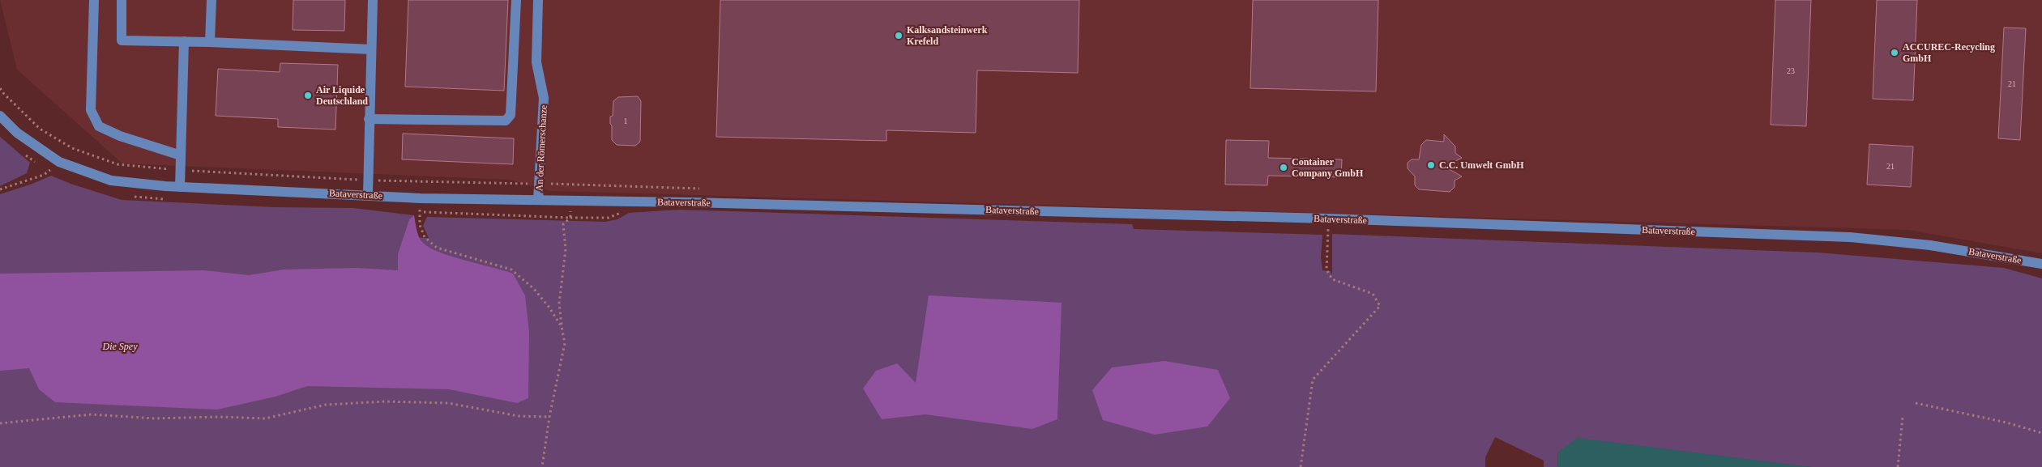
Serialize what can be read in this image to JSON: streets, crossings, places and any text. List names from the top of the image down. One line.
{"streets":{"street":["An der Römerschanze","Bataverstraße"]},"crossings":[["An der Römerschanze","Bataverstraße"]],"parks":["Die Spey"],"places":["Kalksandsteinwerk Krefeld","ACCUREC-Recycling GmbH","Air Liquide Deutschland","C.C. Umwelt GmbH","Container Company GmbH"],"house_numbers":["23","21","1","21"]}
